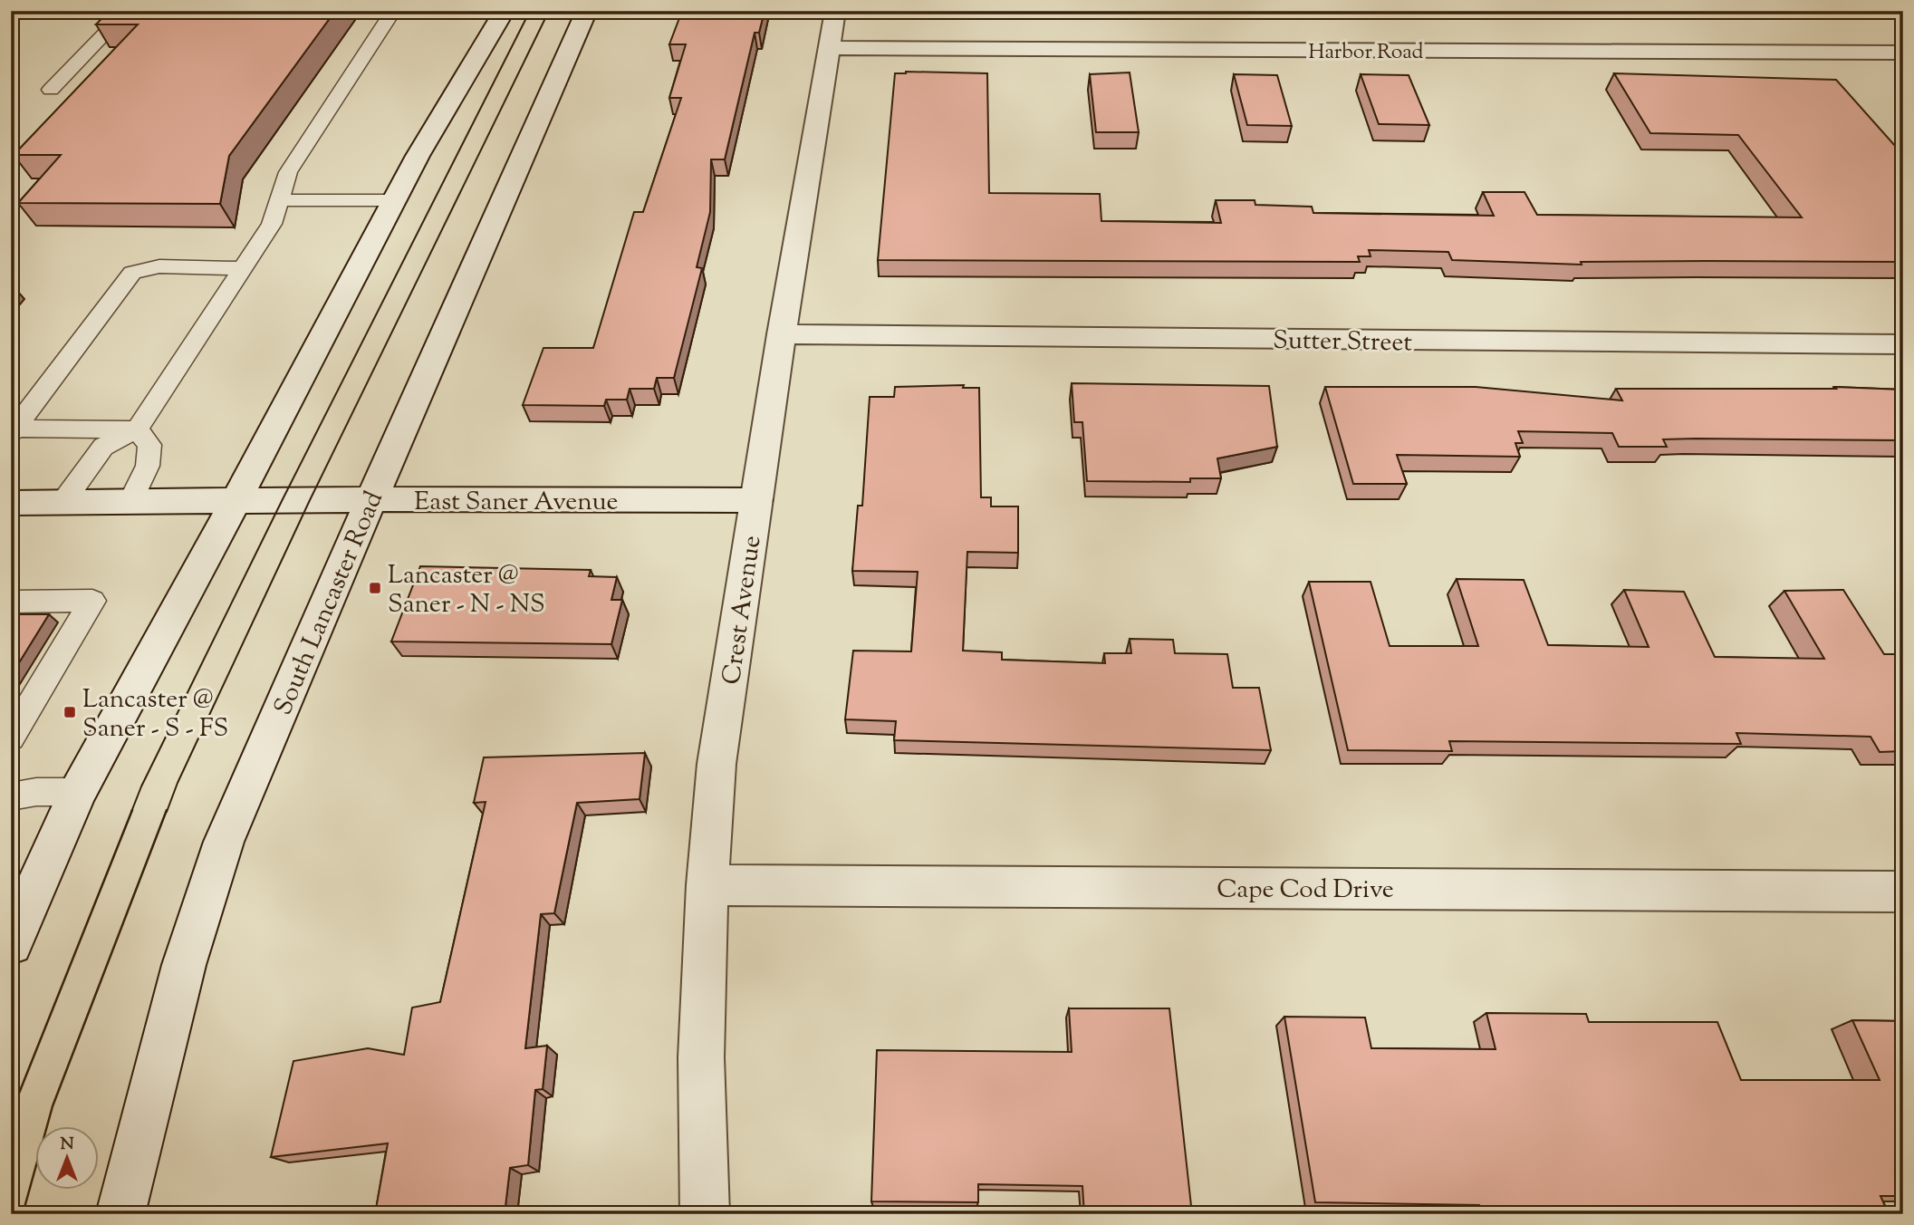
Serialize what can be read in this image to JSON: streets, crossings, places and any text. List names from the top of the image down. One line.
{"streets":{"street":["Harbor Road","Sutter Street","East Saner Avenue","South Lancaster Road","Crest Avenue","Cape Cod Drive"]},"crossings":[["Harbor Road","Crest Avenue"],["Sutter Street","Crest Avenue"],["East Saner Avenue","South Lancaster Road"],["East Saner Avenue","Crest Avenue"],["Crest Avenue","Cape Cod Drive"]],"places":{"transit":["Lancaster @ Saner - N - NS","Lancaster @ Saner - S - FS"]},"north":"top"}
